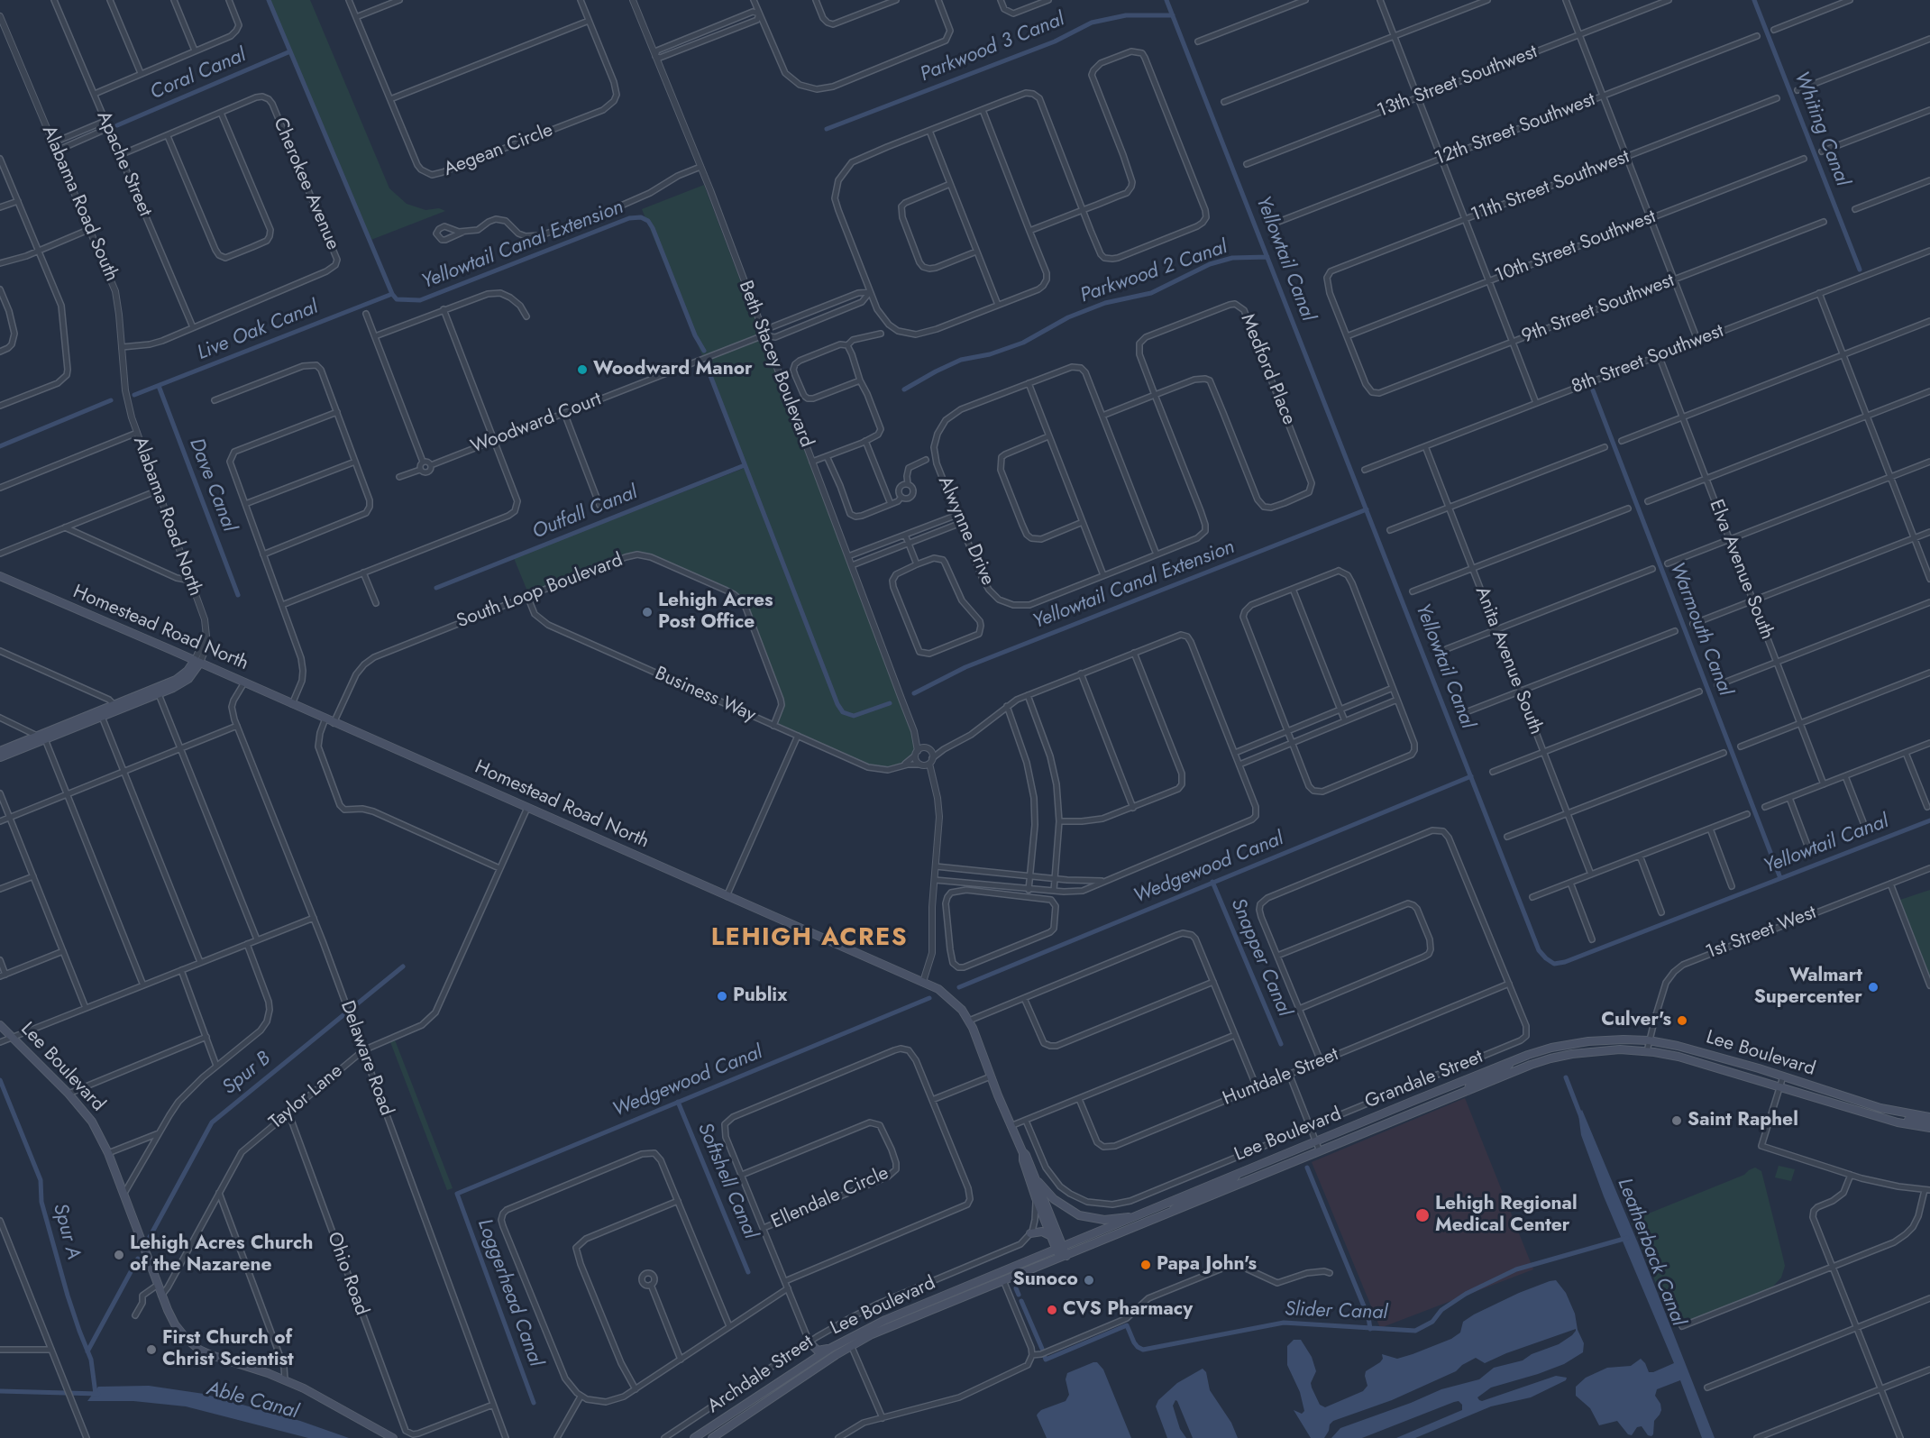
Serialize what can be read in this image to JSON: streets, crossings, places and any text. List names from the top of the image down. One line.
{"streets":{"main road":["Homestead Road North","Lee Boulevard"],"street":["13th Street Southwest","12th Street Southwest","Aegean Circle","Apache Street","Cherokee Avenue","11th Street Southwest","Alabama Road South","10th Street Southwest","9th Street Southwest","8th Street Southwest","Beth Stacey Boulevard","Medford Place","Woodward Court","Alabama Road North","Alwynne Drive","Elva Avenue South","South Loop Boulevard","Anita Avenue South","Business Way","1st Street West","Delaware Road","Huntdale Street","Grandale Street","Taylor Lane","Ellendale Circle","Ohio Road","Archdale Street"]},"crossings":[["Apache Street","Cherokee Avenue"],["Cherokee Avenue","Alabama Road South"],["11th Street Southwest","10th Street Southwest"],["11th Street Southwest","9th Street Southwest"],["Alabama Road South","Alabama Road North"],["10th Street Southwest","9th Street Southwest"],["8th Street Southwest","Elva Avenue South"],["8th Street Southwest","Anita Avenue South"],["Beth Stacey Boulevard","Woodward Court"],["Beth Stacey Boulevard","Business Way"],["Medford Place","Alwynne Drive"],["Alabama Road North","Homestead Road North"],["South Loop Boulevard","Homestead Road North"],["South Loop Boulevard","Business Way"],["Homestead Road North","Lee Boulevard"],["Homestead Road North","Delaware Road"],["Homestead Road North","Taylor Lane"],["1st Street West","Lee Boulevard"],["Lee Boulevard","Taylor Lane"],["Delaware Road","Taylor Lane"],["Delaware Road","Ohio Road"],["Huntdale Street","Grandale Street"],["Taylor Lane","Ohio Road"]],"districts":["LEHIGH ACRES"],"water":["Parkwood 3 Canal","Coral Canal","Whiting Canal","Yellowtail Canal Extension","Yellowtail Canal","Parkwood 2 Canal","Live Oak Canal","Dave Canal","Outfall Canal","Warmouth Canal","Wedgewood Canal","Snapper Canal","Spur B","Softshell Canal","Spur A","Leatherback Canal","Loggerhead Canal","Slider Canal","Able Canal"],"places":["Woodward Manor","Lehigh Acres Post Office","Walmart Supercenter","Publix","Culver's","Saint Raphel","Lehigh Regional Medical Center","Lehigh Acres Church of the Nazarene","Papa John's","Sunoco","CVS Pharmacy","First Church of Christ Scientist"]}
